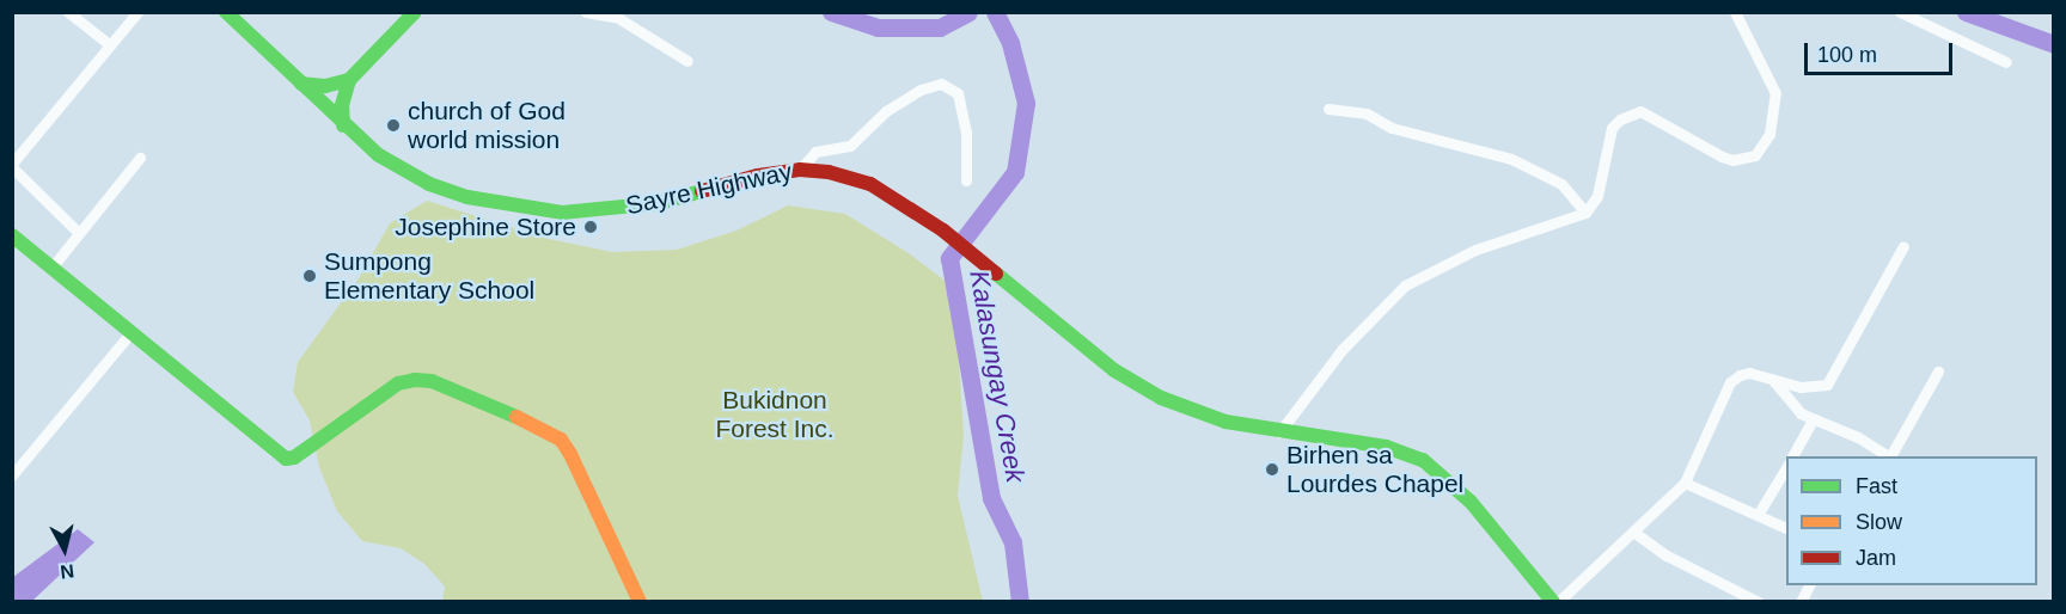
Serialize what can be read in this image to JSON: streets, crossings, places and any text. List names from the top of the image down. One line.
{"streets":{"main road":["Sayre Highway"]},"water":["Kalasungay Creek"],"parks":["Bukidnon Forest Inc."],"places":["church of God world mission","Josephine Store","Sumpong Elementary School","Birhen sa Lourdes Chapel"],"legend":["Fast","Slow","Jam"],"scale_bar":"100 m","north":"bottom"}
